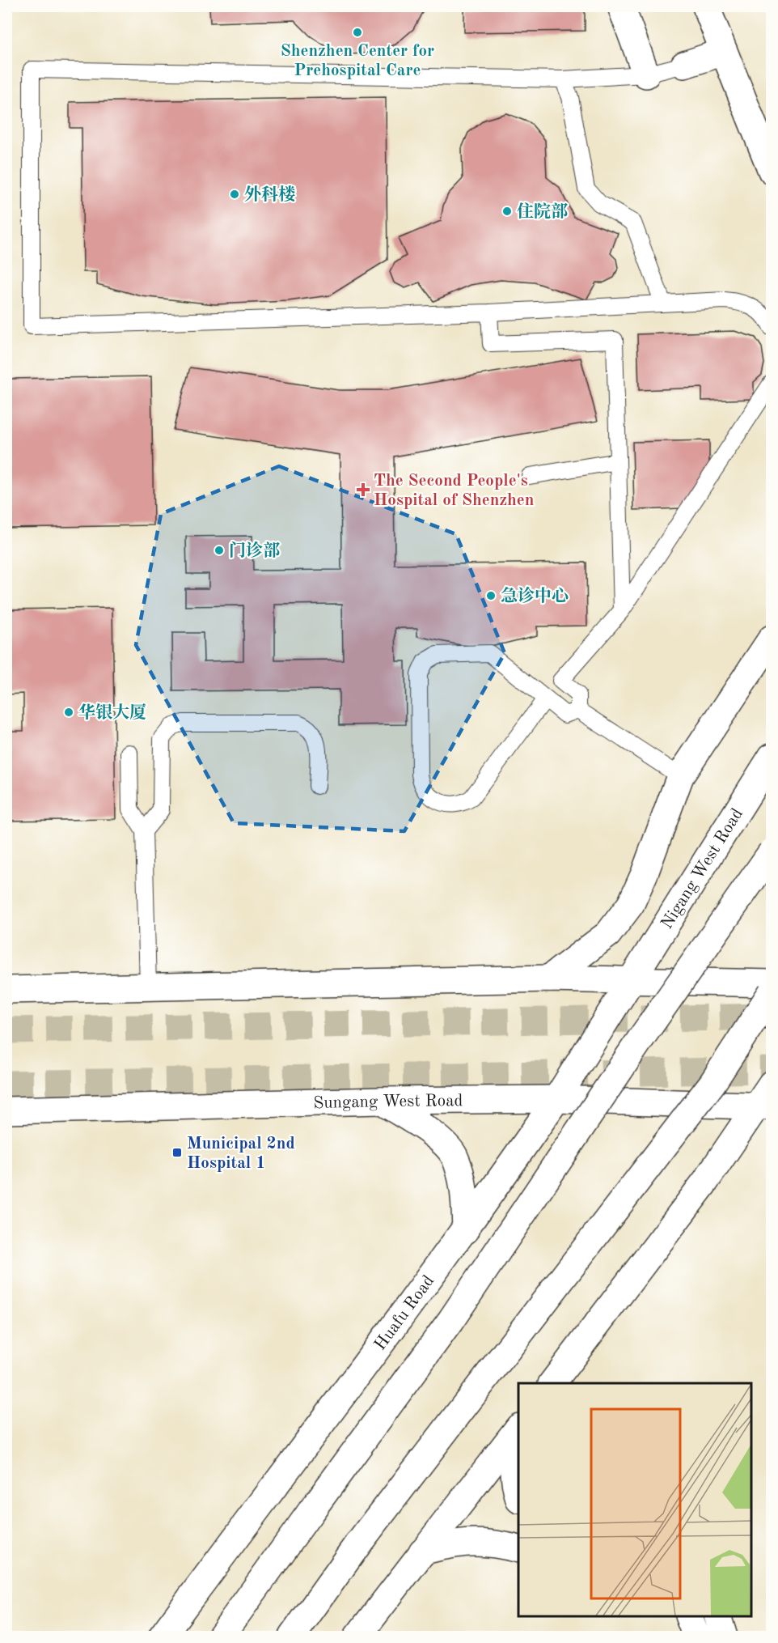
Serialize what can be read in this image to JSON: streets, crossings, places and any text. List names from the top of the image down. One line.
{"streets":{"main road":["Nigang West Road","Sungang West Road","Huafu Road"]},"crossings":[["Nigang West Road","Huafu Road"],["Sungang West Road","Huafu Road"]],"places":{"other":["Shenzhen Center for Prehospital Care","外科楼","住院部","门诊部","急诊中心","华银大厦"],"health":["The Second People's Hospital of Shenzhen"],"transit":["Municipal 2nd Hospital 1"]}}
